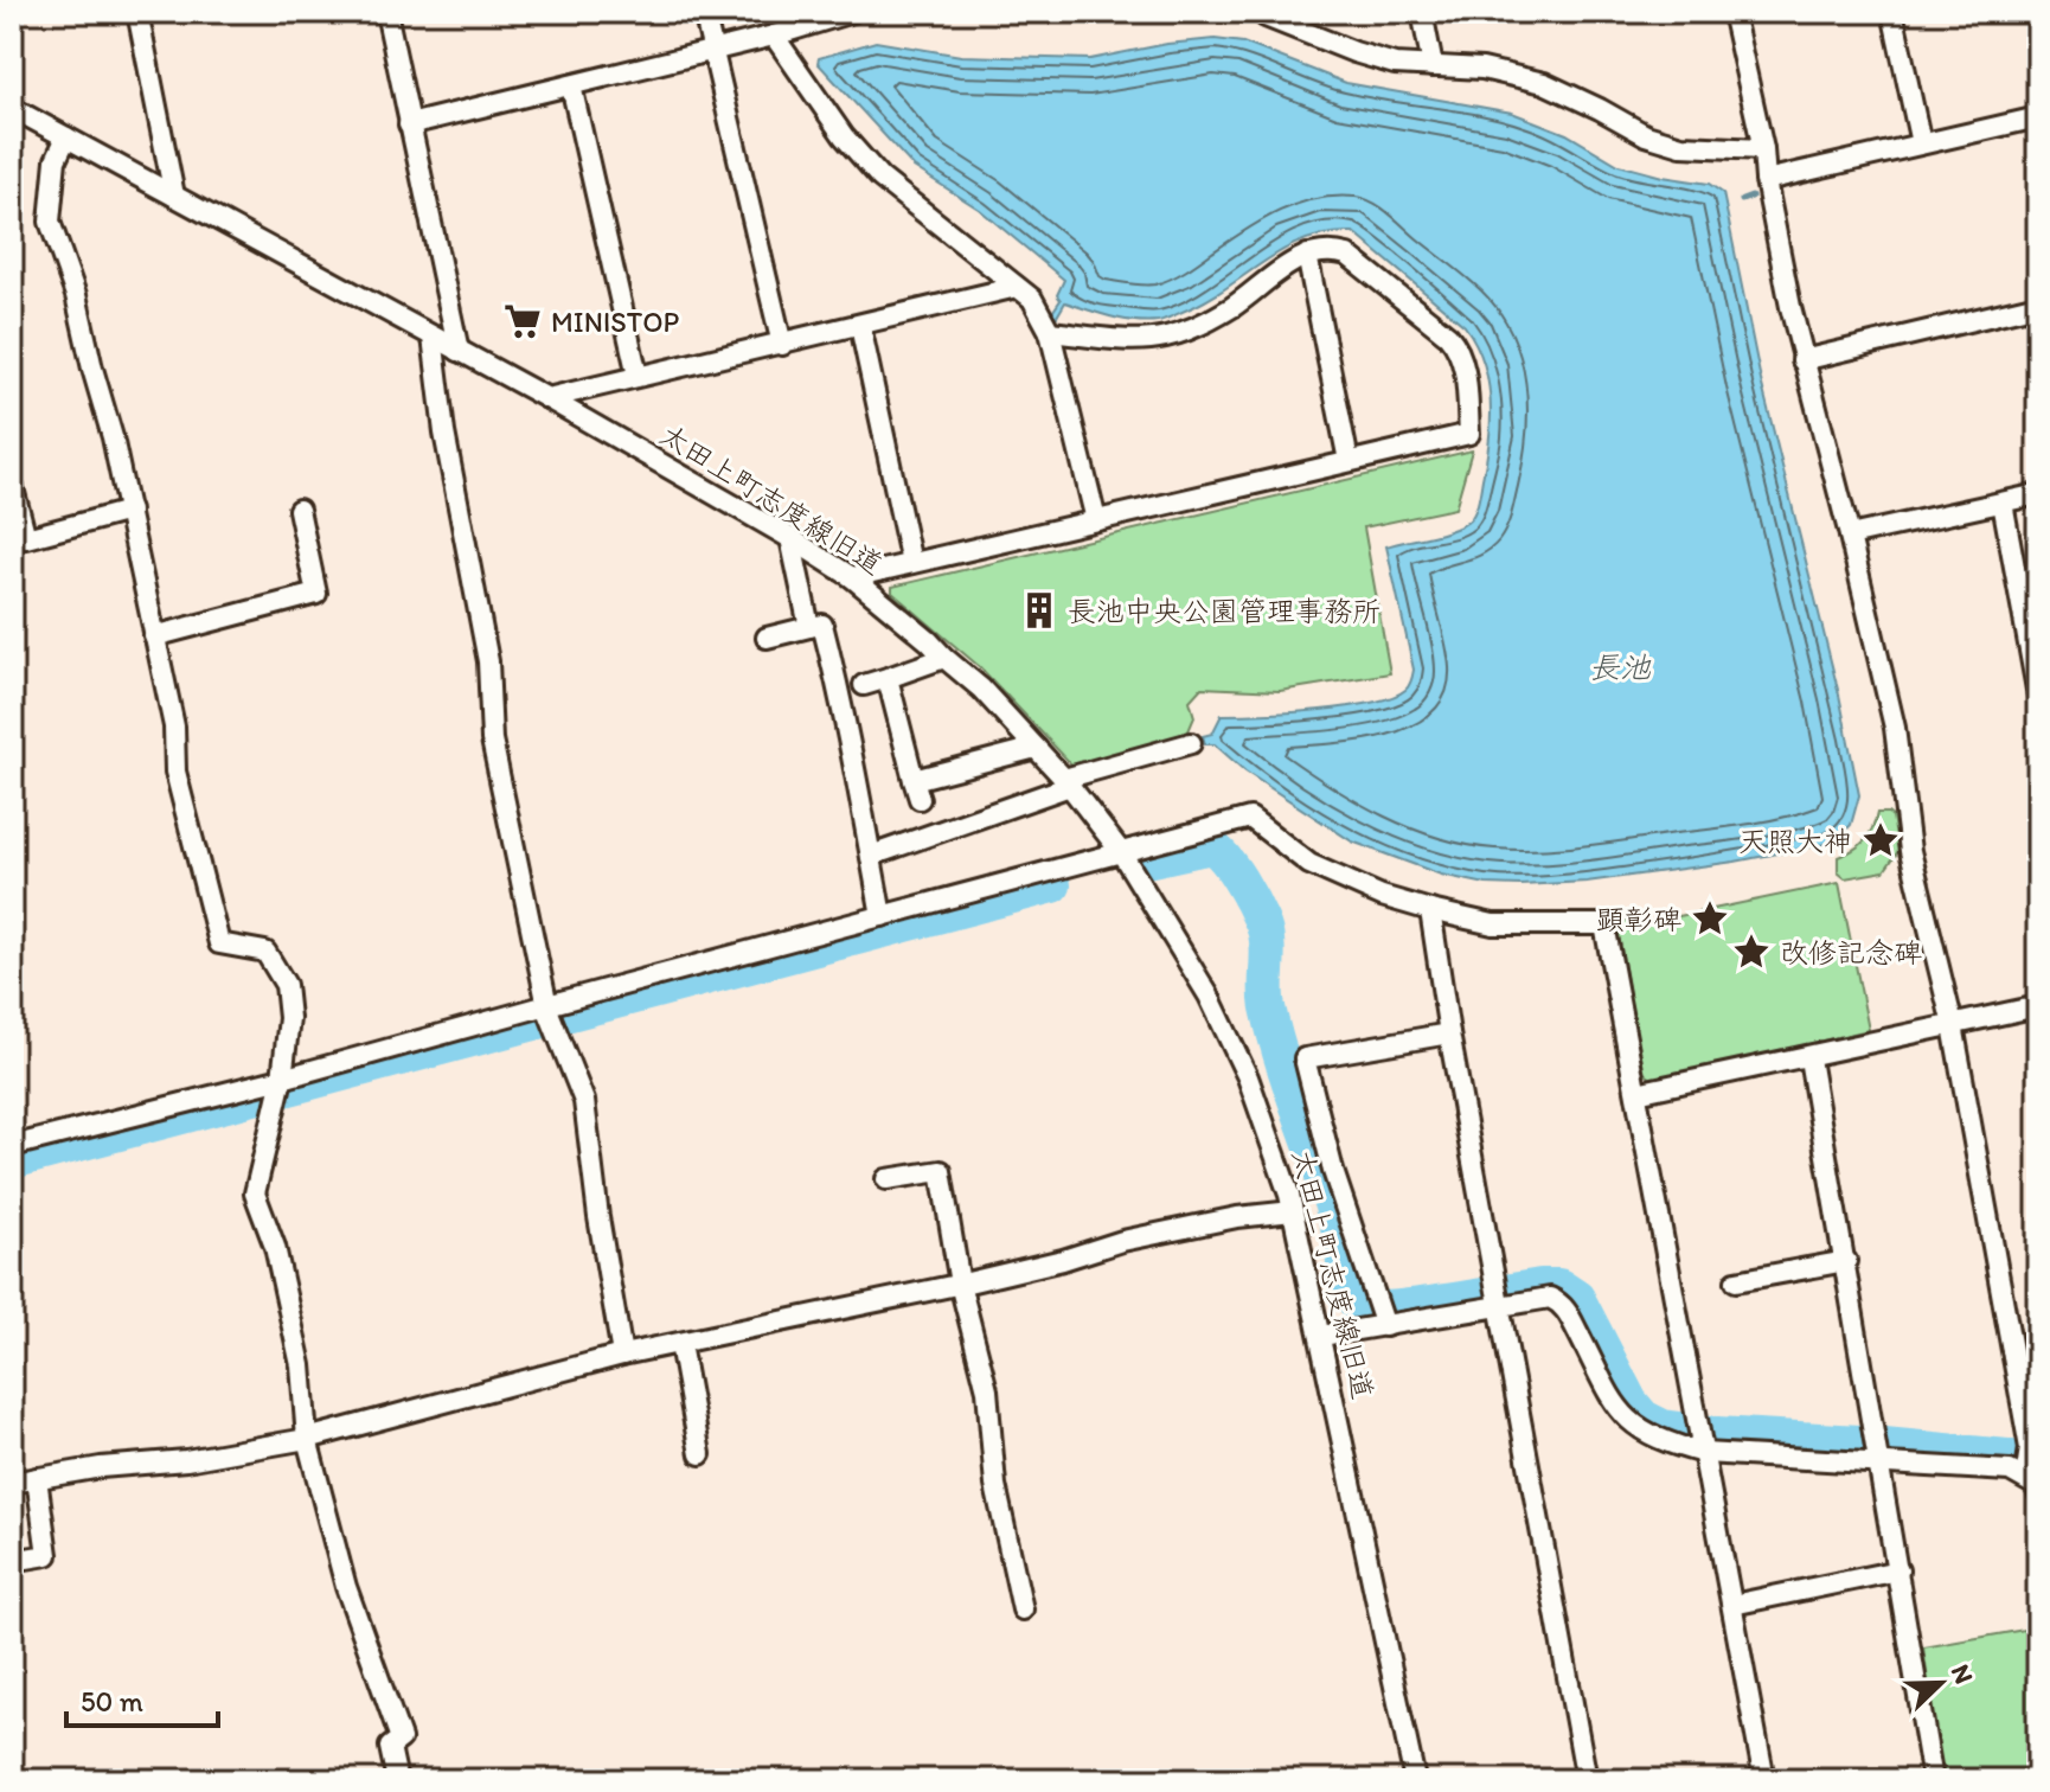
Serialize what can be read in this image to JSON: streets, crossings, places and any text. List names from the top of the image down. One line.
{"streets":{"street":["太田上町志度線旧道"]},"water":["長池"],"places":{"supermarket":["MINISTOP"],"building":["長池中央公園管理事務所"],"place":["天照大神","顕彰碑","改修記念碑"]},"scale_bar":"50 m","north":"top right"}
